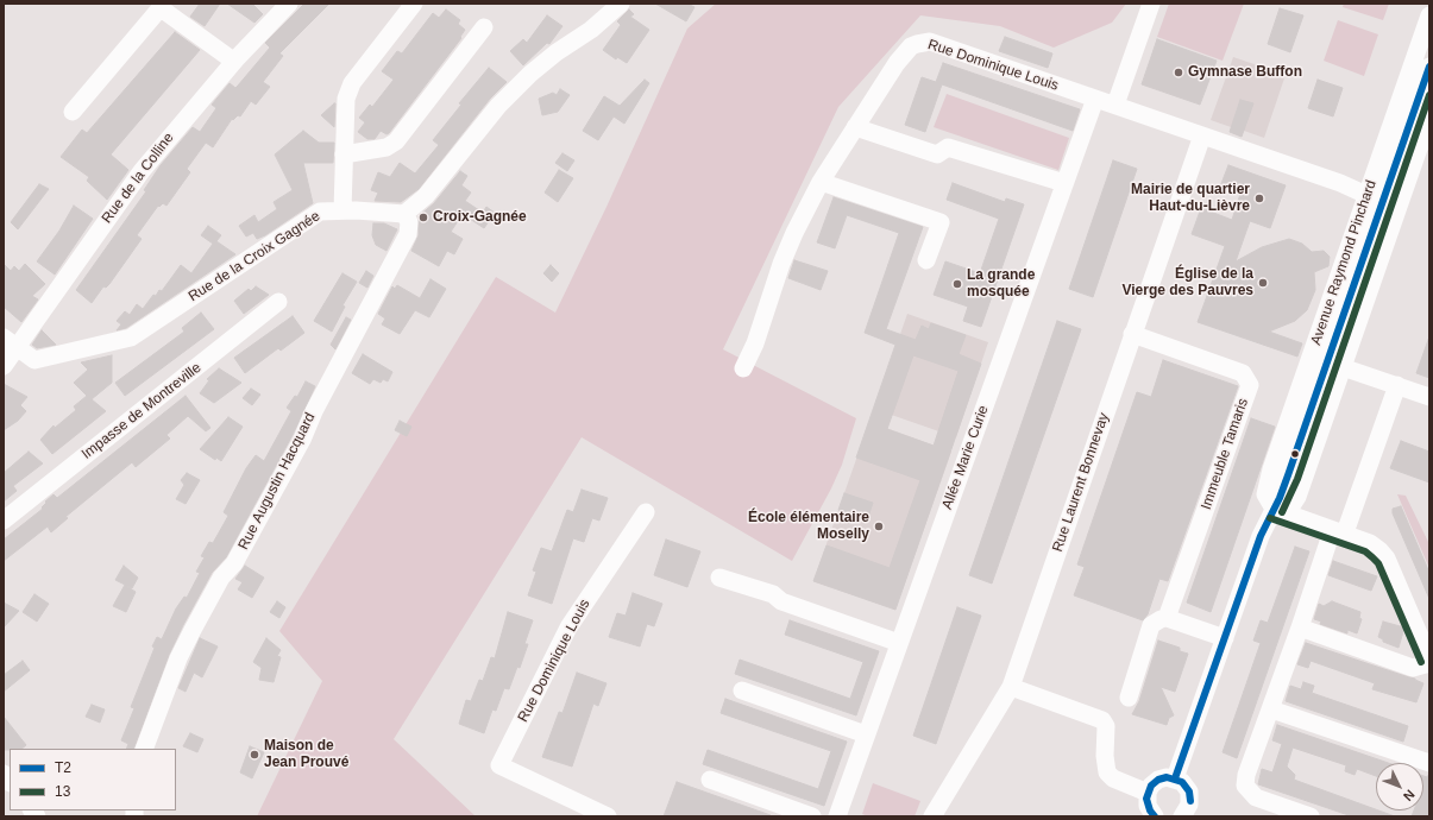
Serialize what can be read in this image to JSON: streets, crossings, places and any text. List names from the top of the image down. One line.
{"streets":{"street":["Rue Dominique Louis","Rue de la Colline","Rue de la Croix Gagnée","Avenue Raymond Pinchard","Impasse de Montreville","Immeuble Tamaris","Allée Marie Curie","Rue Augustin Hacquard","Rue Laurent Bonnevay"]},"crossings":[["Rue Dominique Louis","Avenue Raymond Pinchard"],["Rue Dominique Louis","Allée Marie Curie"],["Rue Dominique Louis","Rue Laurent Bonnevay"],["Rue de la Colline","Rue de la Croix Gagnée"],["Rue de la Croix Gagnée","Rue Augustin Hacquard"],["Immeuble Tamaris","Rue Laurent Bonnevay"]],"places":["Gymnase Buffon","Mairie de quartier Haut-du-Lièvre","Croix-Gagnée","Église de la Vierge des Pauvres","La grande mosquée","École élémentaire Moselly","Maison de Jean Prouvé"],"lines":["transit line T2","transit line 13"],"legend":["T2","13"],"north":"bottom right"}
